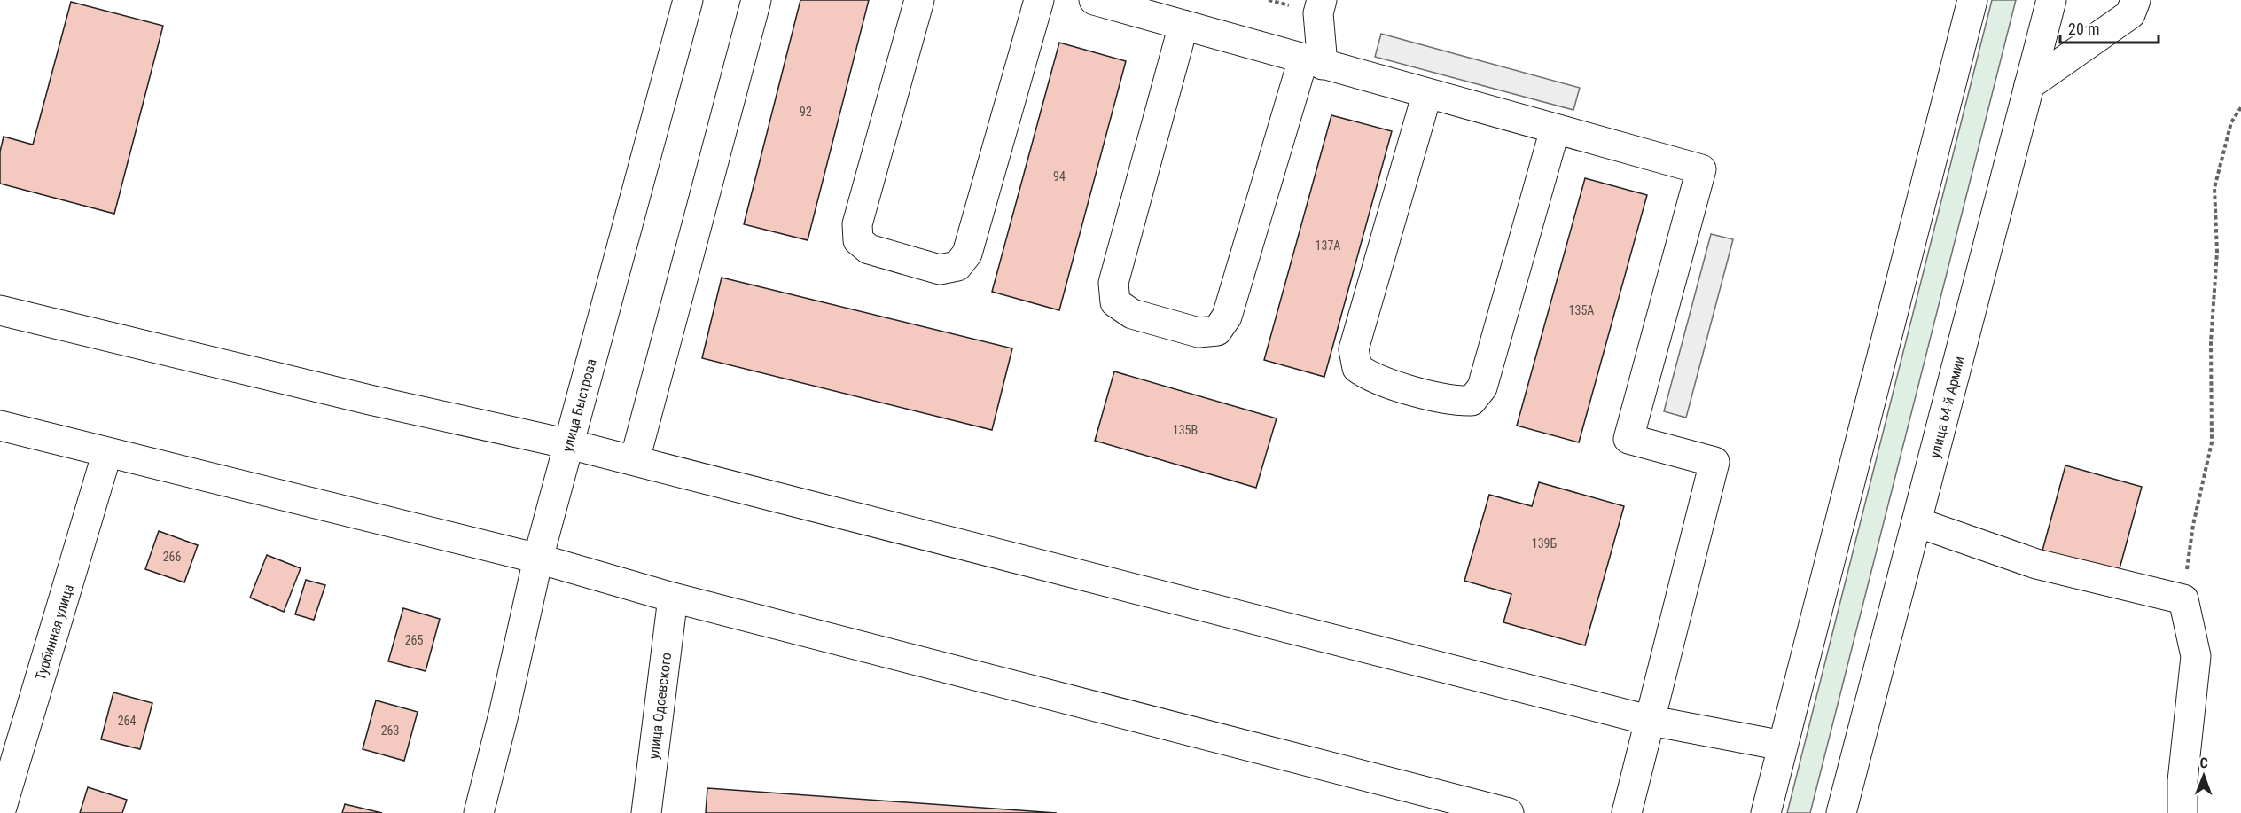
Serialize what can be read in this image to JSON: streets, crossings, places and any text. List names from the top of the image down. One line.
{"streets":{"main road":["улица Быстрова","улица 64-й Армии","Турбинная улица","улица Одоевского"]},"house_numbers":["92","94","137А","135А","135В","139Б","266","265","264","263"],"scale_bar":"20 m","north":"top"}
